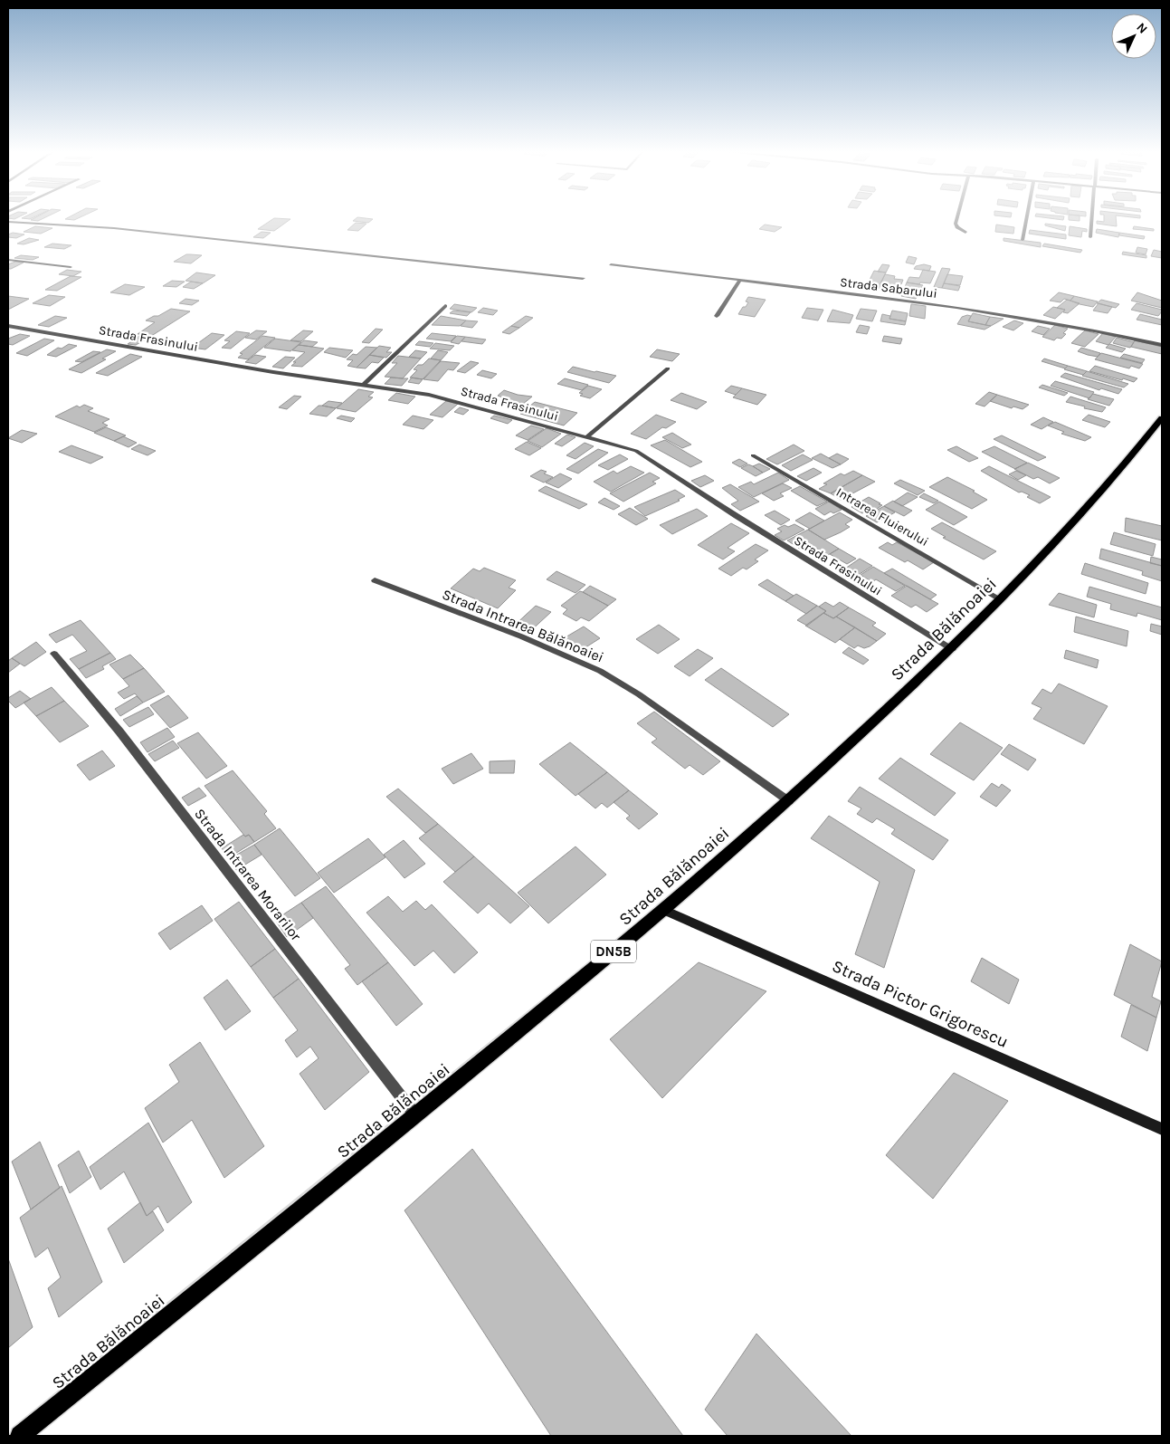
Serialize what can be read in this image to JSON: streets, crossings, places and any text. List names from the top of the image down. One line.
{"streets":{"main road":["Strada Bălănoaiei","DN5B"],"street":["Strada Sabarului","Strada Frasinului","Intrarea Fluierului","Strada Intrarea Bălănoaiei","Strada Intrarea Morarilor","Strada Pictor Grigorescu"]},"crossings":[["Strada Frasinului","Strada Bălănoaiei"],["Intrarea Fluierului","Strada Bălănoaiei"],["Strada Intrarea Bălănoaiei","Strada Bălănoaiei"],["Strada Bălănoaiei","Strada Intrarea Morarilor"],["Strada Bălănoaiei","Strada Pictor Grigorescu"]],"north":"top right"}
